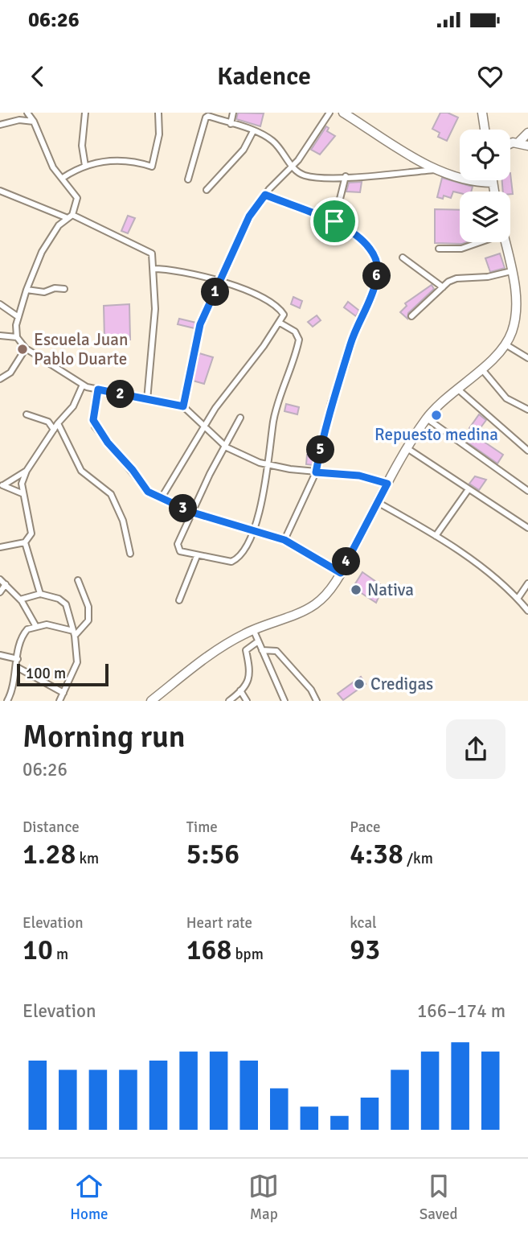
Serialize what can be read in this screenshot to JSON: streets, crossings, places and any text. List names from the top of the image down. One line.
{"places":["Escuela Juan Pablo Duarte","Repuesto medina","Nativa","Credigas"],"scale_bar":"100 m","page":{"status":"06:26","header":"Kadence","pins":["6","1","2","5","3","4"],"scale":"100 m","heading":["Morning run","06:26"],"stats":[["Distance","1.28 km"],["Time","5:56"],["Pace","4:38 /km"],["Elevation","10 m"],["Heart rate","168 bpm"],["kcal","93"]],"chart":["Elevation","166–174 m"],"tabs":["Home","Map","Saved"]}}
